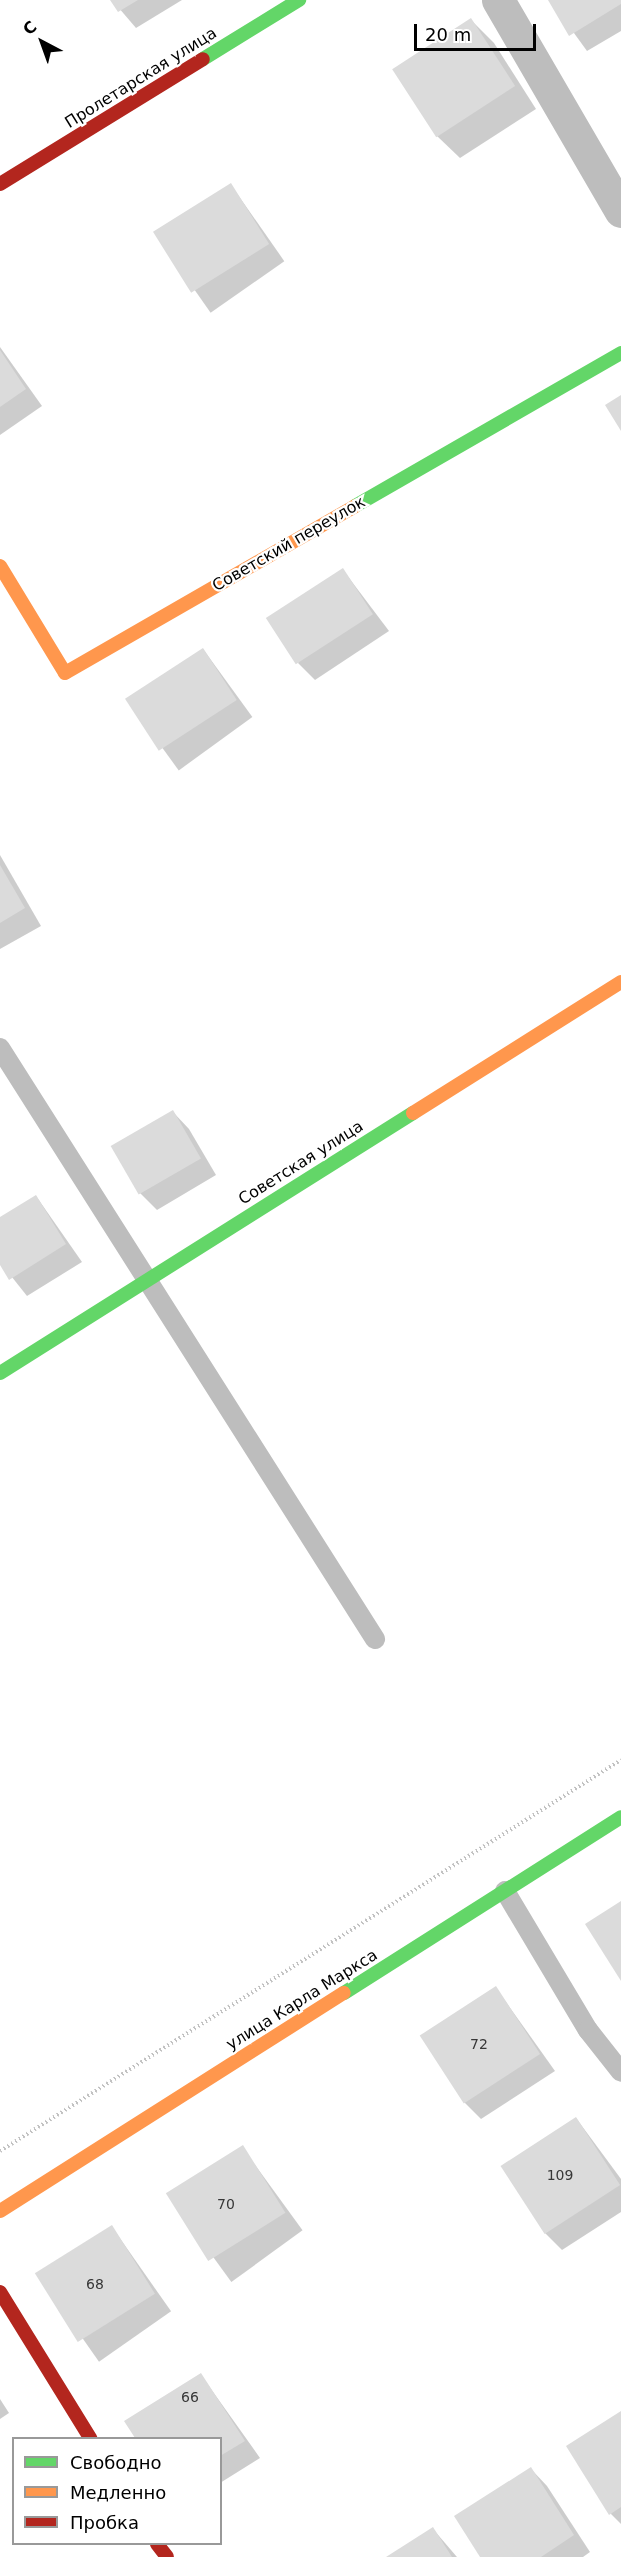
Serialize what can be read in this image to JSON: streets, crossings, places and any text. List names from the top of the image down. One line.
{"streets":{"street":["Пролетарская улица","Советский переулок","Советская улица","улица Карла Маркса"]},"house_numbers":["72","109","70","68","66"],"legend":["Свободно","Медленно","Пробка"],"scale_bar":"20 m","north":"top left"}
